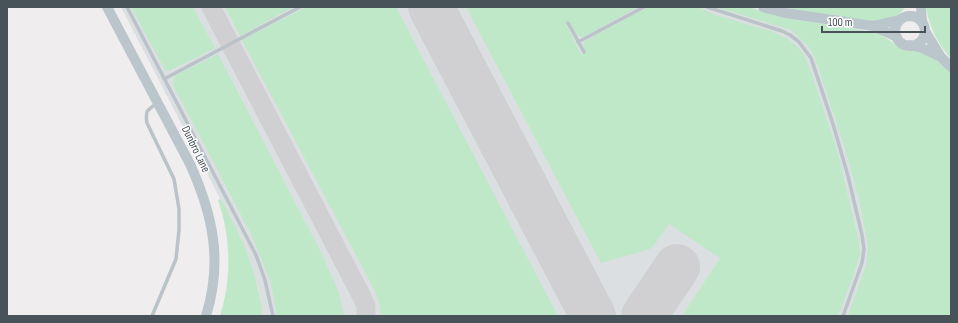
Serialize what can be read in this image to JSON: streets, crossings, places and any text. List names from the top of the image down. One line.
{"streets":{"main road":["Dunbro Lane"]},"scale_bar":"100 m"}
